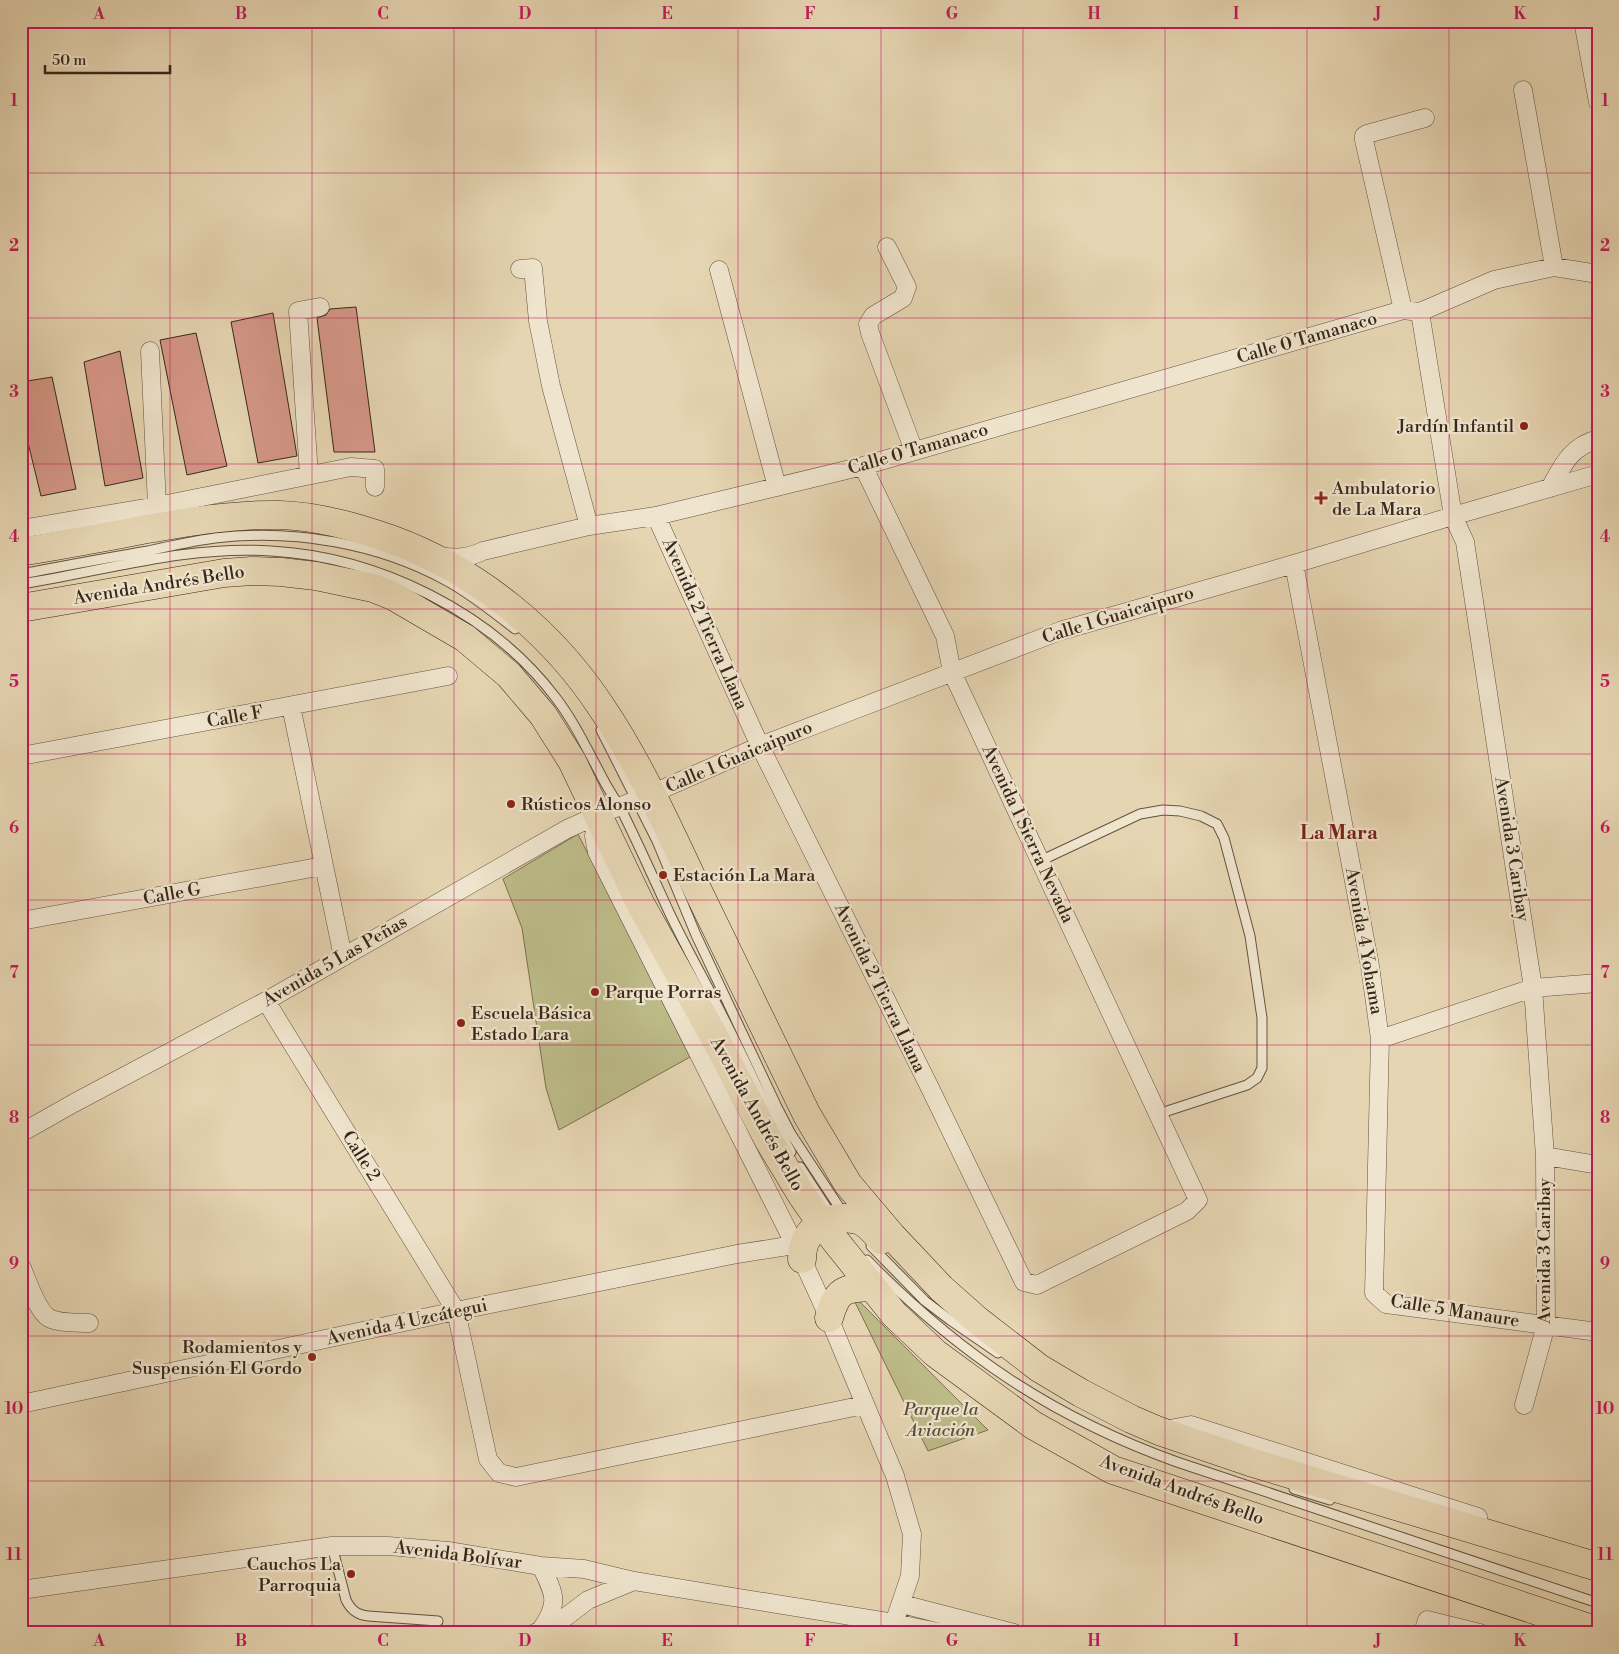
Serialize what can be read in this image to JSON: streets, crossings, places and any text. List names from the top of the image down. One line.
{"streets":{"highway":["Avenida Andrés Bello"],"street":["Calle 0 Tamanaco","Calle 1 Guaicaipuro","Avenida 2 Tierra Llana","Calle F","Avenida 1 Sierra Nevada","Avenida 3 Caribay","Calle G","Avenida 4 Yohama","Avenida 5 Las Peñas","Calle 2","Calle 5 Manaure","Avenida 4 Uzcátegui","Avenida Bolívar"]},"crossings":[["Calle 0 Tamanaco","Avenida Andrés Bello"],["Calle 0 Tamanaco","Avenida 2 Tierra Llana"],["Calle 0 Tamanaco","Avenida 1 Sierra Nevada"],["Calle 0 Tamanaco","Avenida 3 Caribay"],["Avenida Andrés Bello","Calle 1 Guaicaipuro"],["Avenida Andrés Bello","Avenida 5 Las Peñas"],["Avenida Andrés Bello","Avenida 4 Uzcátegui"],["Calle 1 Guaicaipuro","Avenida 2 Tierra Llana"],["Calle 1 Guaicaipuro","Avenida 1 Sierra Nevada"],["Calle 1 Guaicaipuro","Avenida 3 Caribay"],["Calle 1 Guaicaipuro","Avenida 4 Yohama"],["Calle 1 Guaicaipuro","Avenida 5 Las Peñas"],["Avenida 2 Tierra Llana","Avenida 1 Sierra Nevada"],["Avenida 3 Caribay","Calle 5 Manaure"],["Avenida 4 Yohama","Calle 5 Manaure"],["Avenida 5 Las Peñas","Calle 2"],["Calle 2","Avenida 4 Uzcátegui"]],"districts":["La Mara"],"parks":["Parque la Aviación"],"places":{"other":["Jardín Infantil","Rústicos Alonso","Estación La Mara","Parque Porras","Escuela Básica Estado Lara","Rodamientos y Suspensión El Gordo","Cauchos La Parroquia"],"health":["Ambulatorio de La Mara"]},"scale_bar":"50 m","grid":{"columns":["A","B","C","D","E","F","G","H","I","J","K"],"rows":["1","2","3","4","5","6","7","8","9","10","11"]}}
